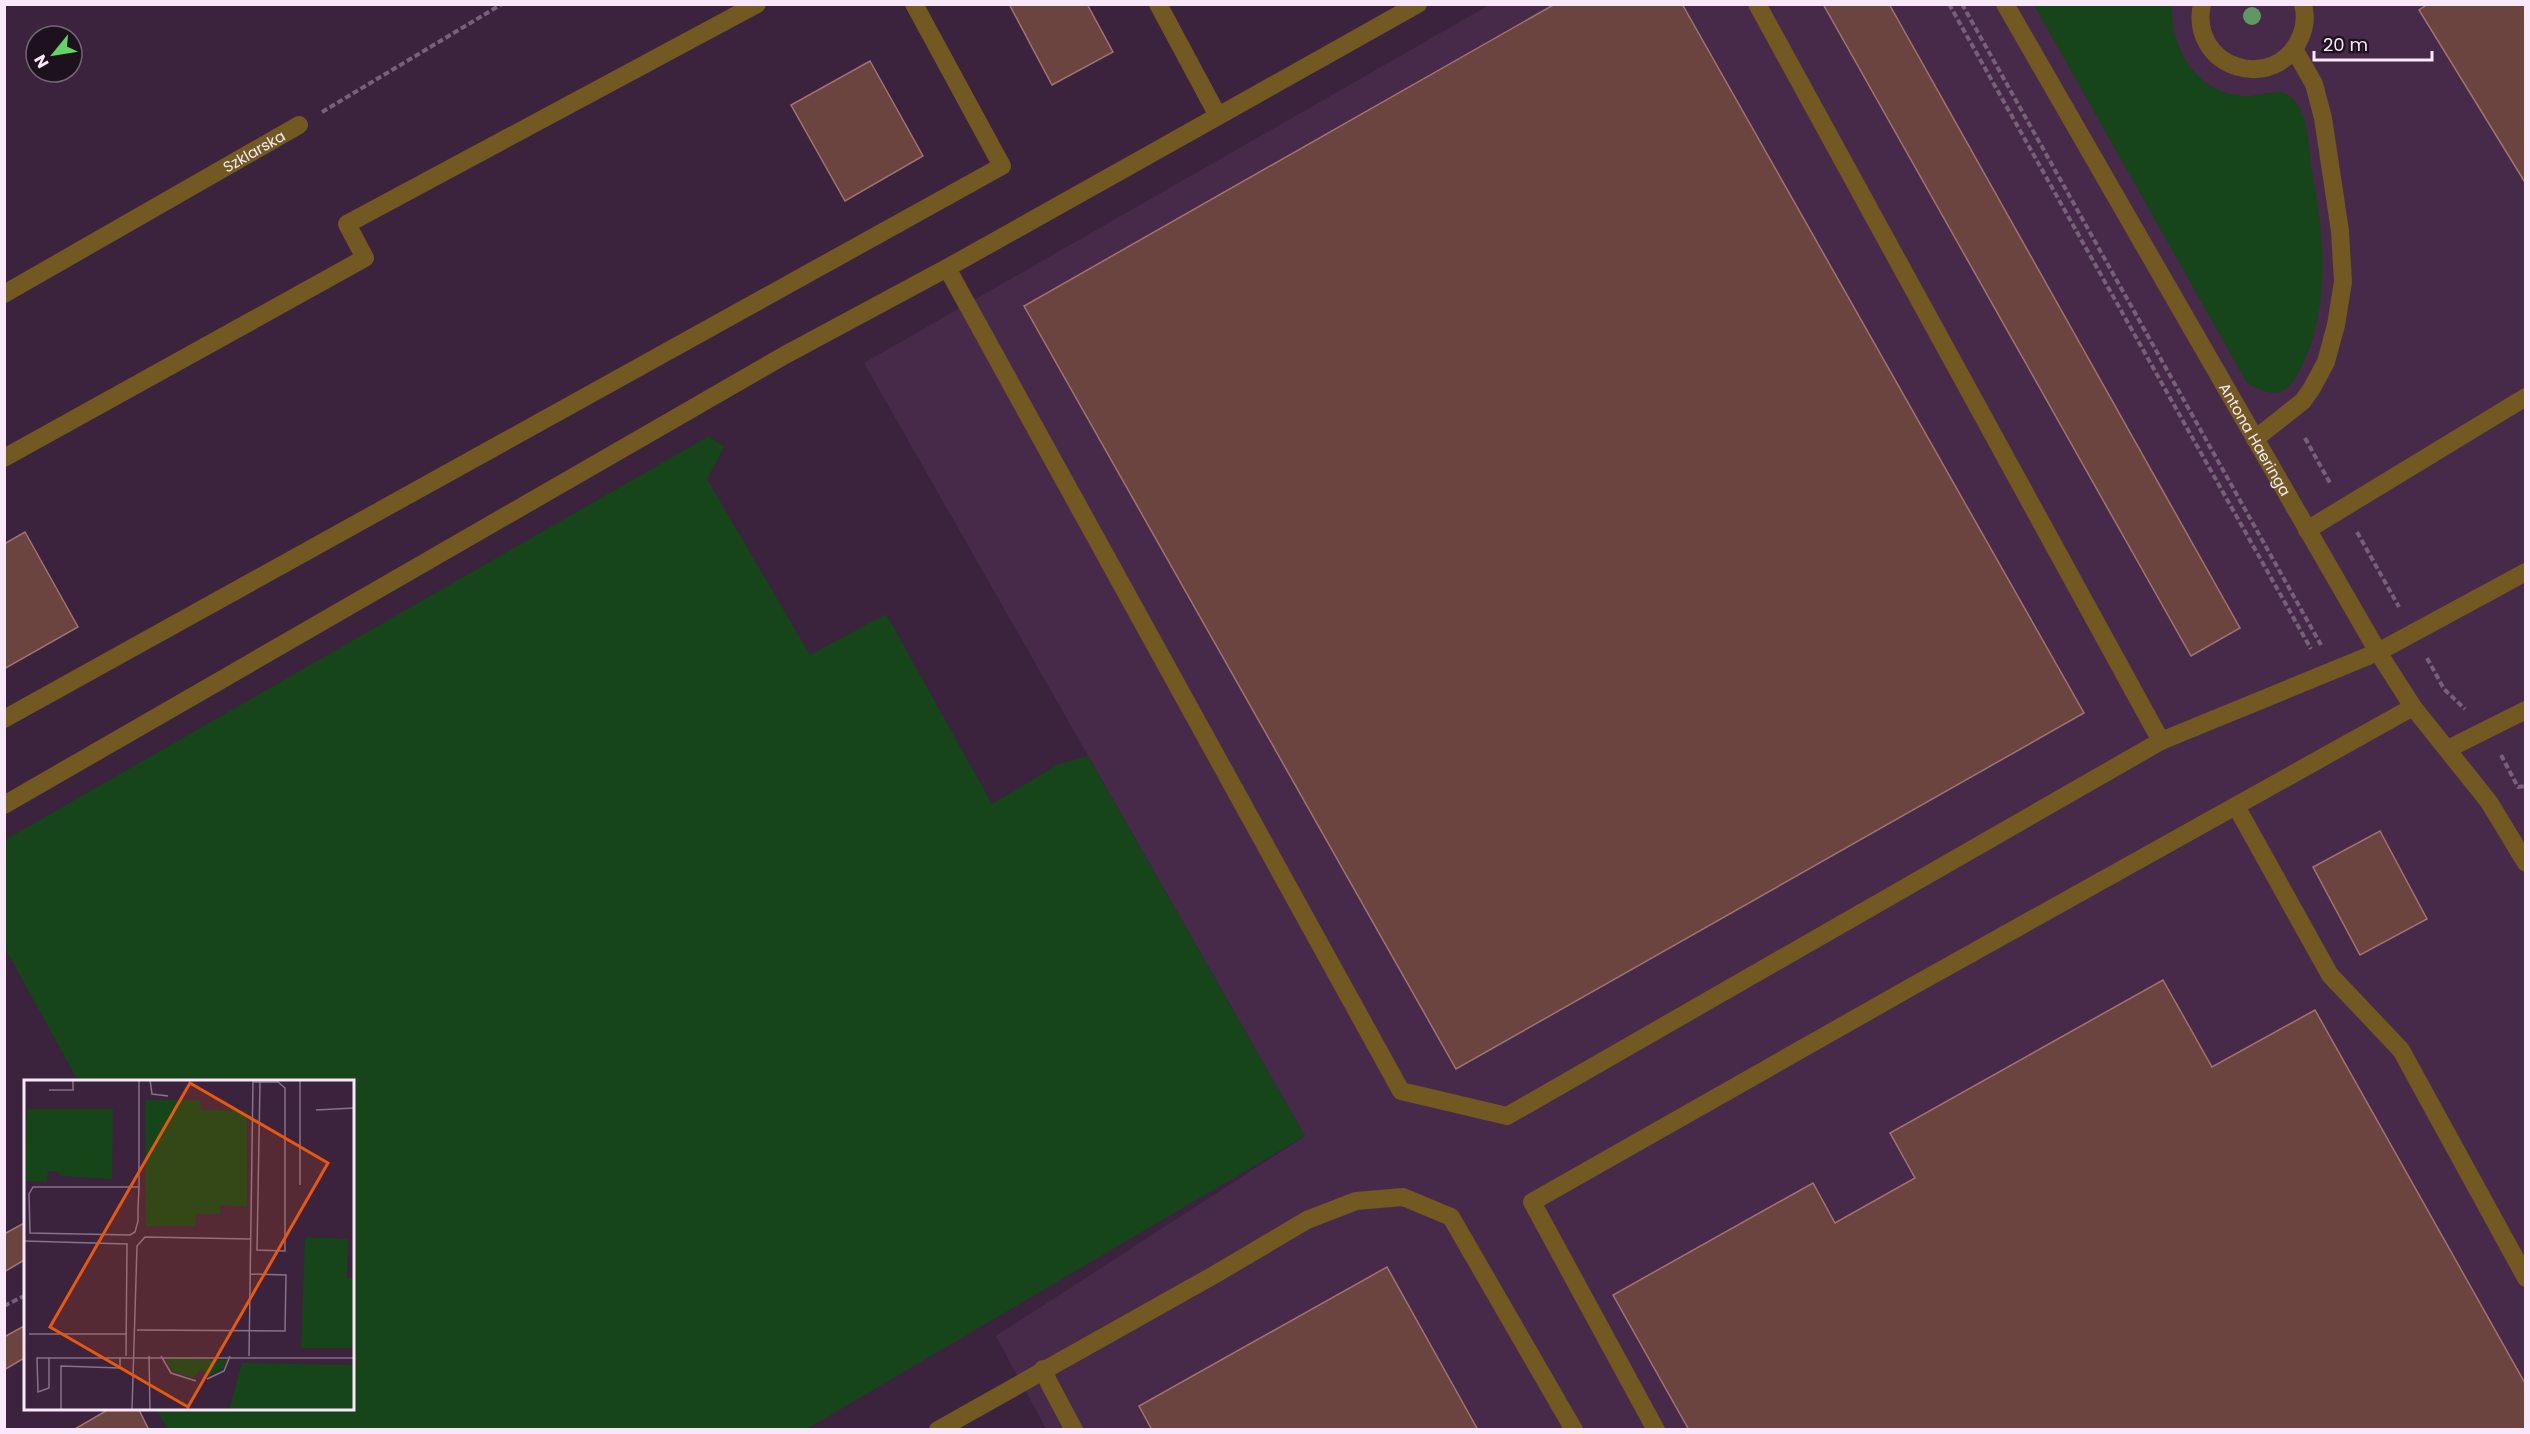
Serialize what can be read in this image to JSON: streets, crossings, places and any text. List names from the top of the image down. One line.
{"streets":{"street":["Szklarska","Antona Haeringa"]},"scale_bar":"20 m","north":"bottom left"}
